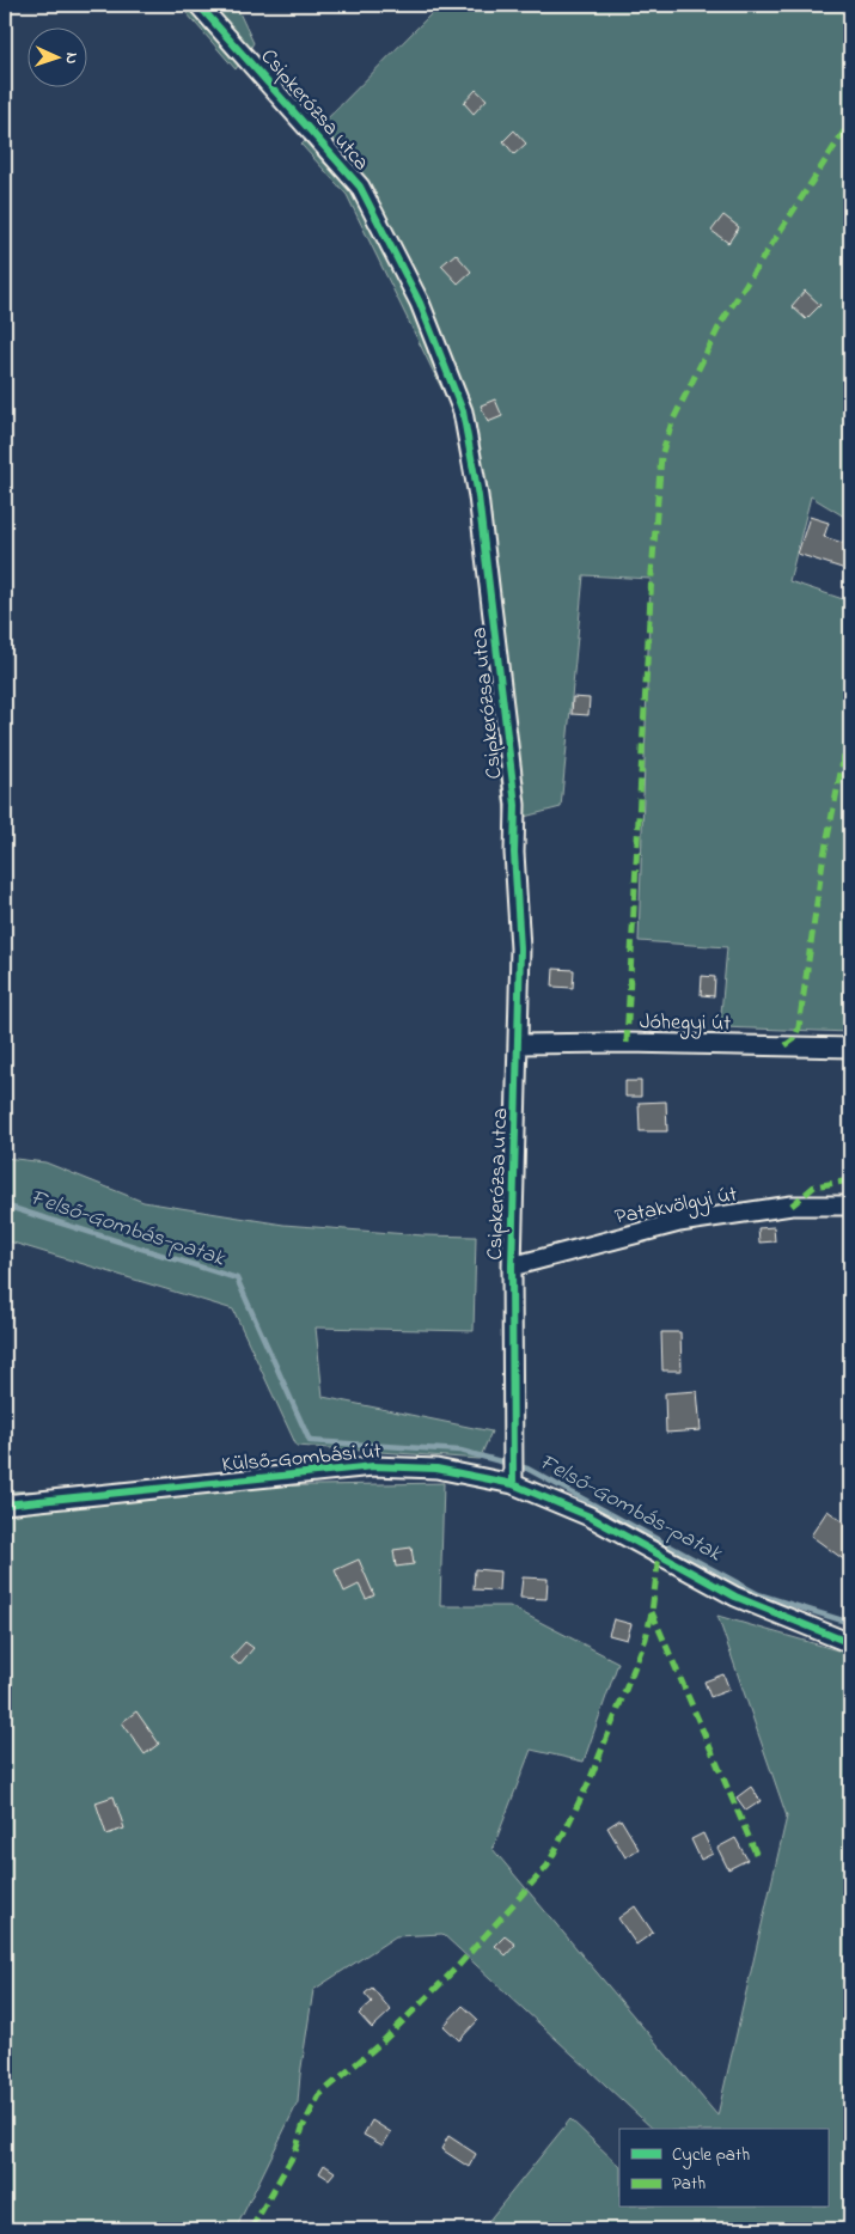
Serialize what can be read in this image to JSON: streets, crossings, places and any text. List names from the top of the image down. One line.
{"streets":{"street":["Csipkerózsa utca","Jóhegyi út","Patakvölgyi út","Külső-Gombási út"]},"crossings":[["Csipkerózsa utca","Jóhegyi út"],["Csipkerózsa utca","Patakvölgyi út"],["Csipkerózsa utca","Külső-Gombási út"]],"water":["Felső-Gombás-patak"],"legend":["Cycle path","Path"],"north":"right"}
